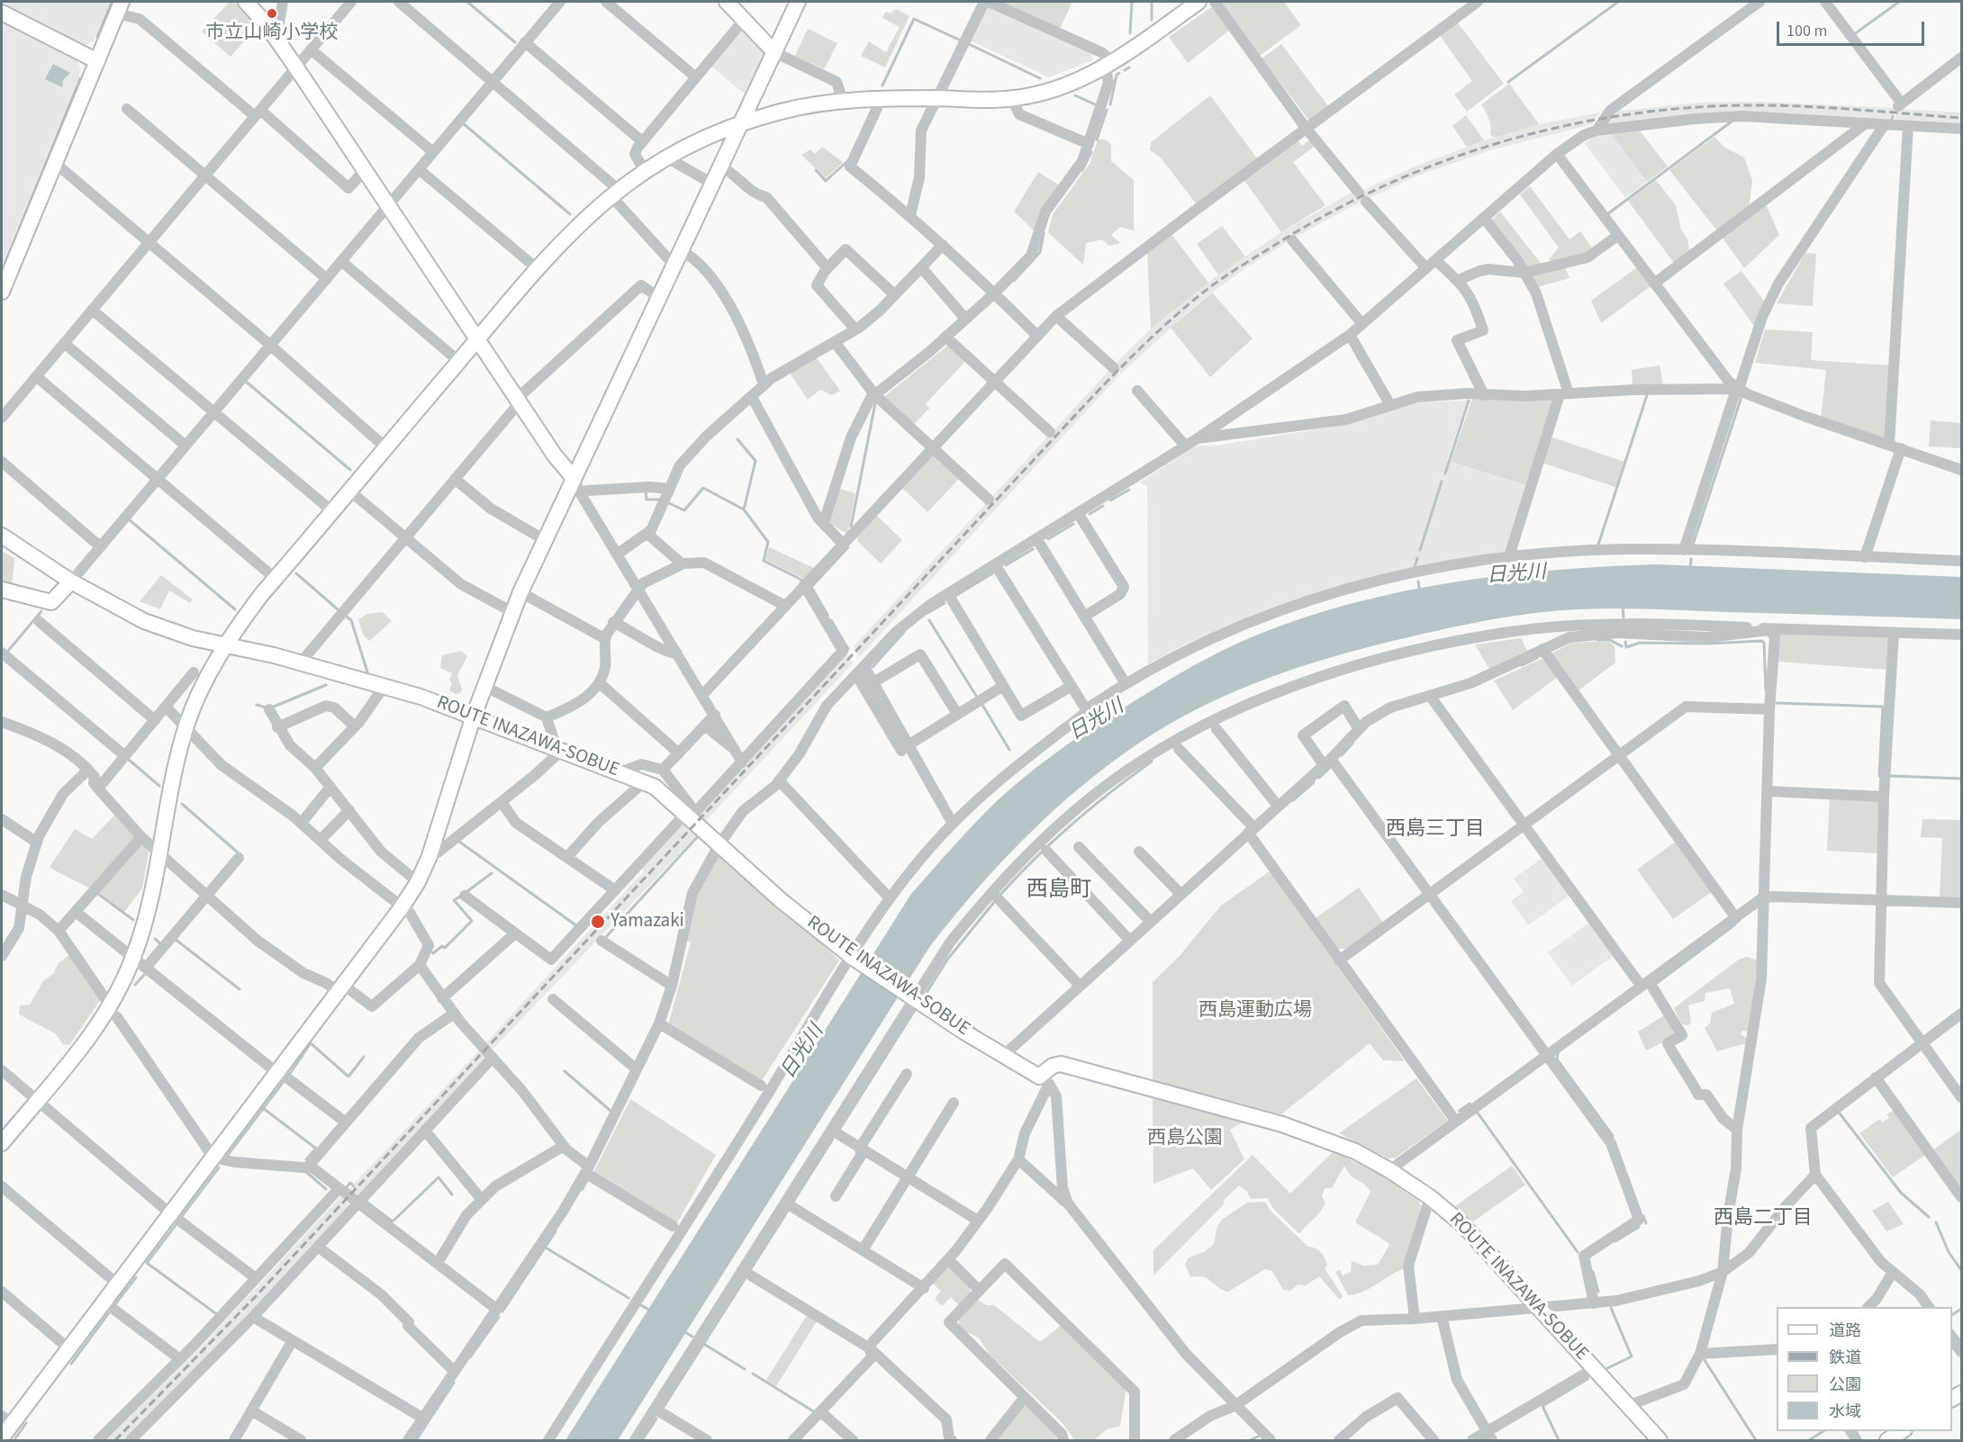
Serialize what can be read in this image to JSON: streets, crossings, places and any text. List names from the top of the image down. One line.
{"streets":{"street":["ROUTE INAZAWA-SOBUE"]},"districts":["西島三丁目","西島町","西島二丁目"],"water":["日光川"],"parks":["西島運動広場","西島公園"],"places":["市立山崎小学校","Yamazaki"],"legend":["道路","鉄道","公園","水域"],"scale_bar":"100 m"}
